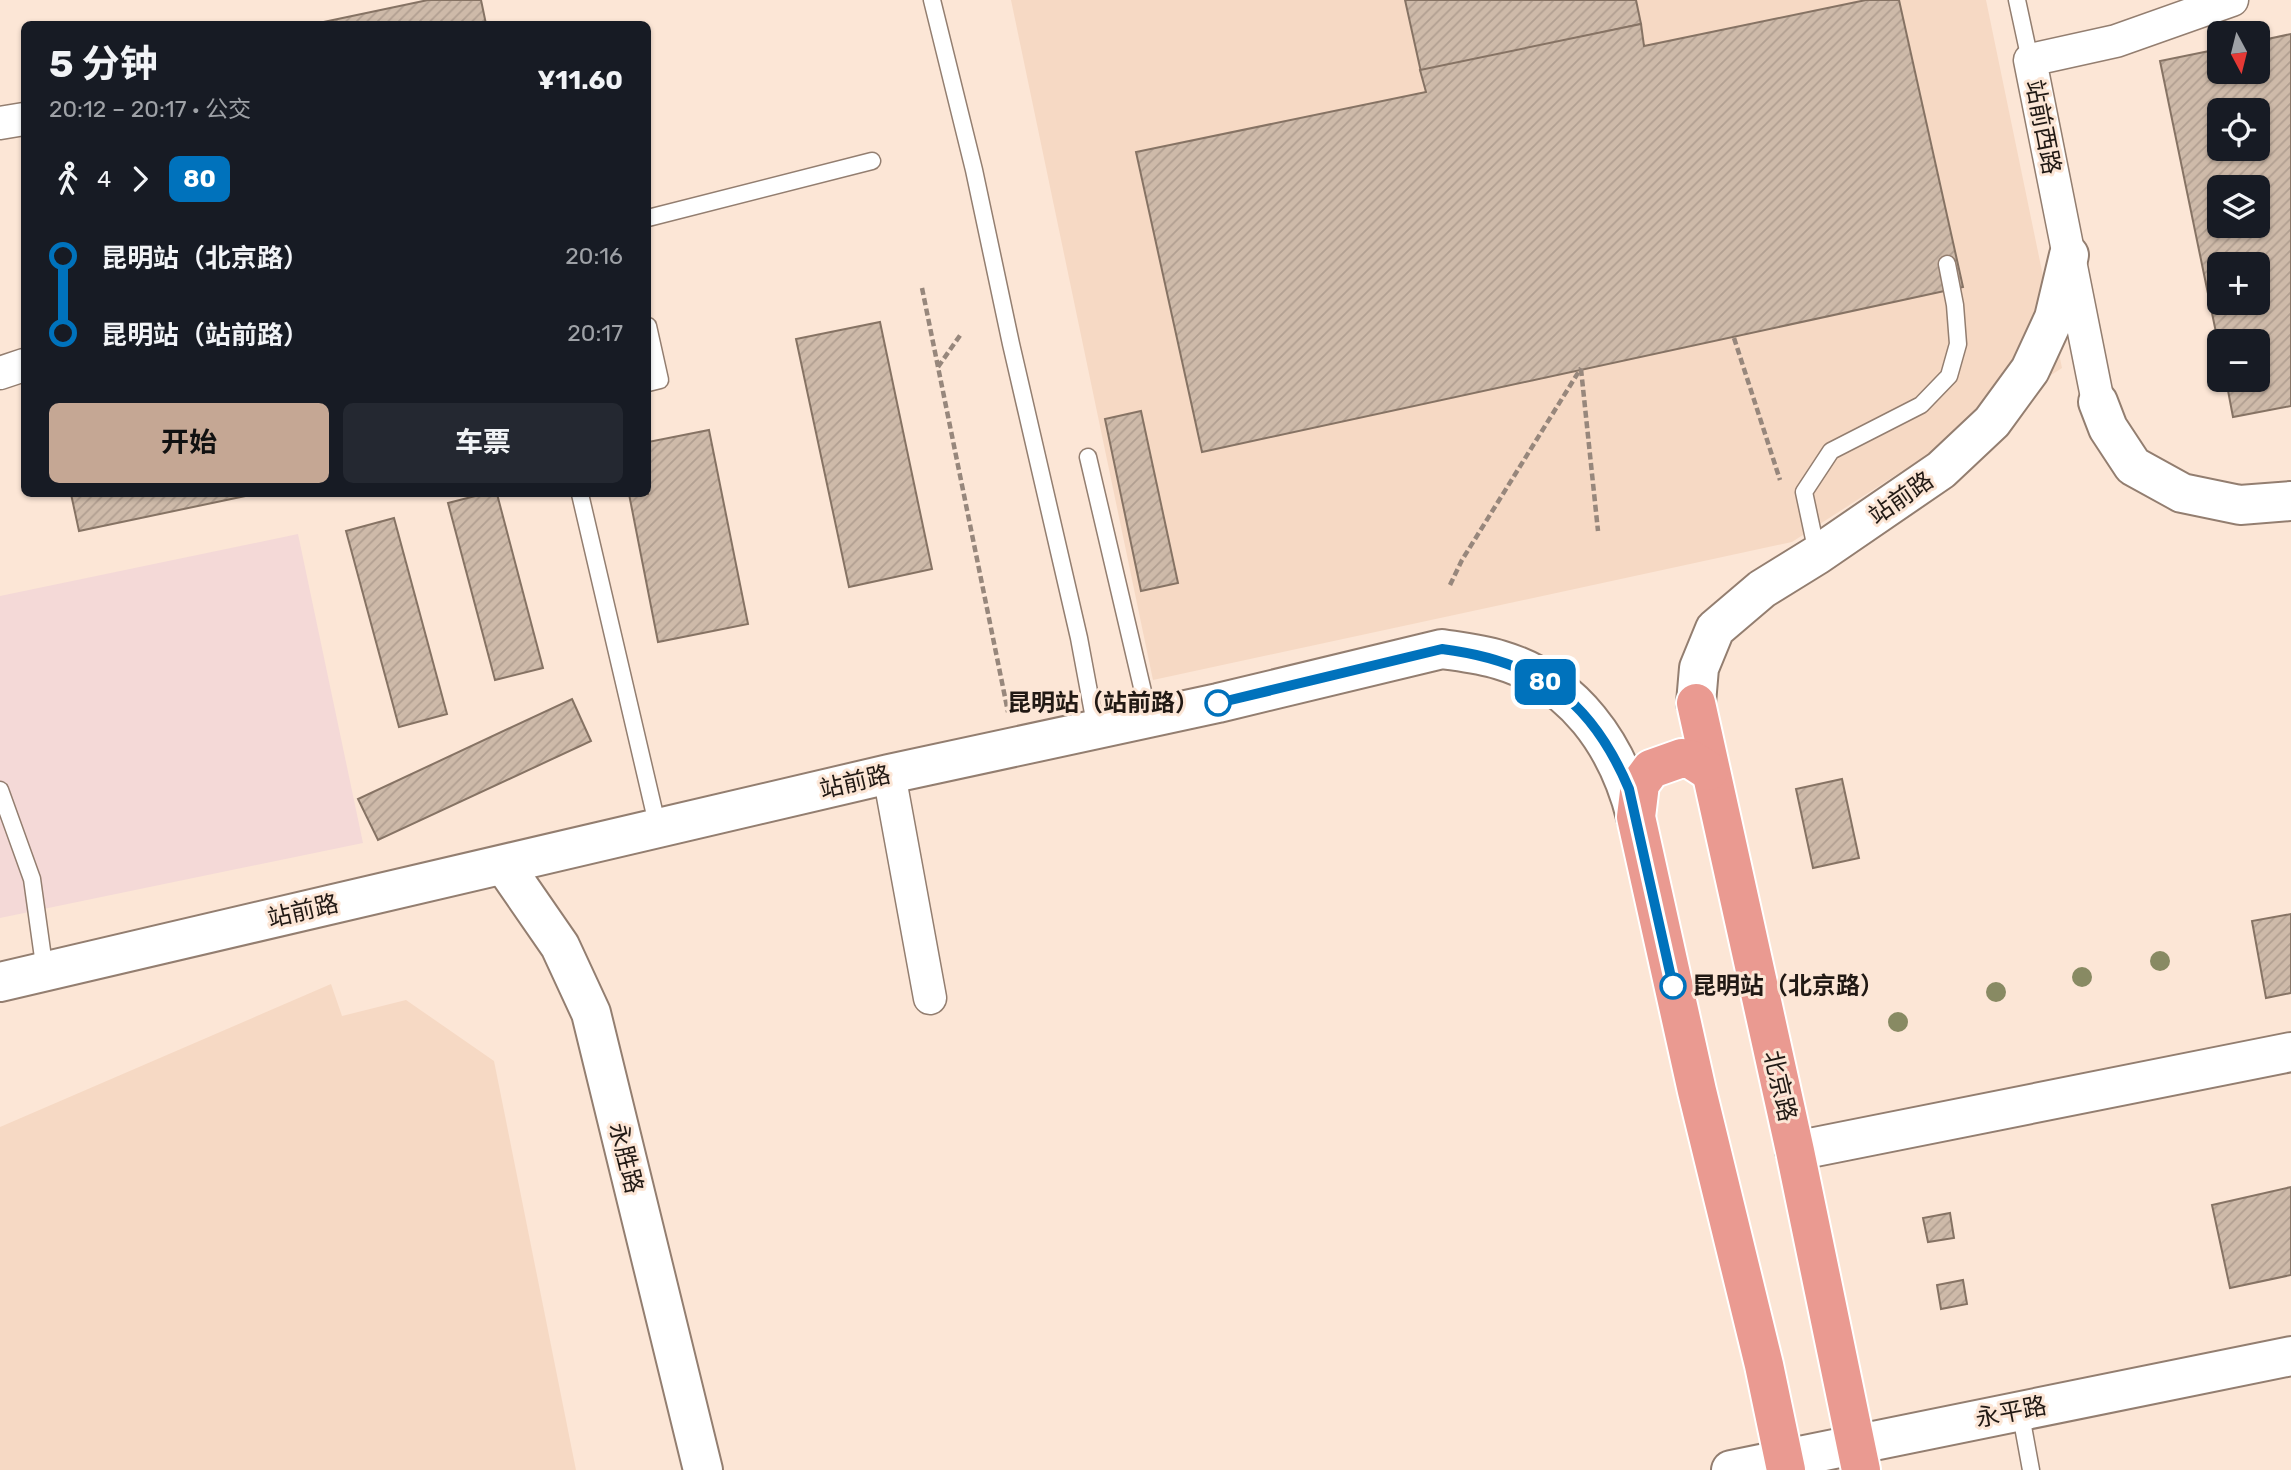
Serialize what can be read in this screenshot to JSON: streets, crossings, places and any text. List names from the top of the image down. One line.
{"streets":{"main road":["北京路"],"street":["站前西路","站前路","永胜路","永平路"]},"crossings":[["站前西路","站前路"],["站前路","北京路"],["站前路","永胜路"],["北京路","永平路"]],"places":["昆明站（站前路）","昆明站（北京路）"],"lines":["bus line 80"],"north":"bottom","page":{"on_map":"80","map_buttons":["+","−"],"heading":["5 分钟","20:12 – 20:17 · 公交","¥11.60"],"legs":["4","80"],"list":[{"name":"昆明站（北京路）","value":"20:16"},{"name":"昆明站（站前路）","value":"20:17"}],"buttons":["开始","车票"]}}
